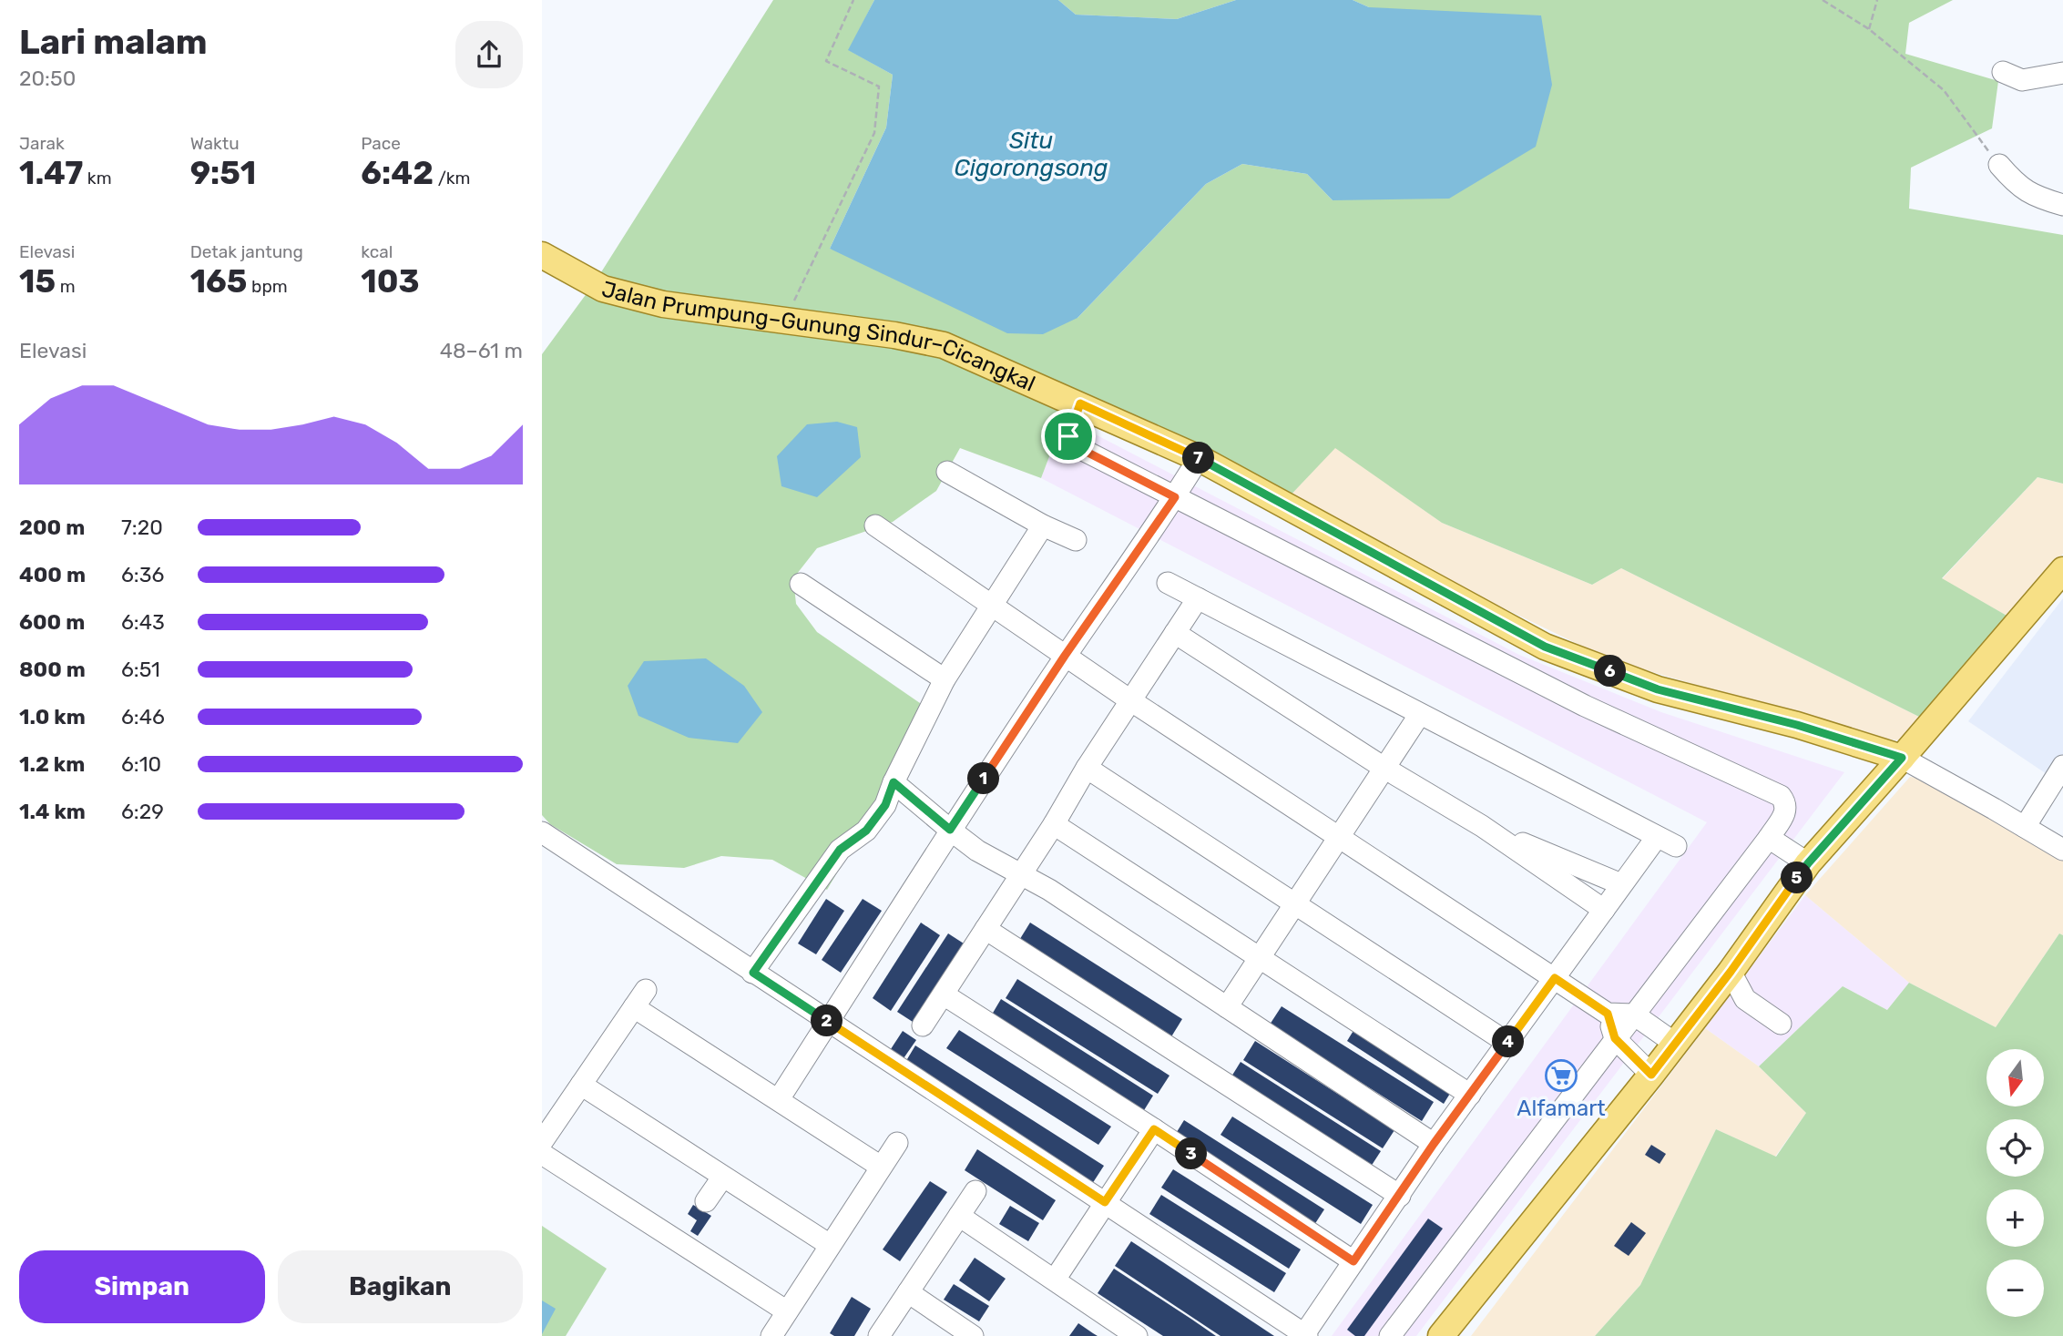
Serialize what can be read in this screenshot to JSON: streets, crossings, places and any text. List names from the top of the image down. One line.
{"streets":{"main road":["Jalan Prumpung–Gunung Sindur–Cicangkal"]},"water":["Situ Cigorongsong"],"places":{"supermarket":["Alfamart"]},"north":"bottom","page":{"heading":["Lari malam","20:50"],"stats":[["Jarak","1.47 km"],["Waktu","9:51"],["Pace","6:42 /km"],["Elevasi","15 m"],["Detak jantung","165 bpm"],["kcal","103"]],"chart":["Elevasi","48–61 m"],"pins":["7","6","1","5","2","4","3"],"list":[{"name":"200 m","note":"7:20"},{"name":"400 m","note":"6:36"},{"name":"600 m","note":"6:43"},{"name":"800 m","note":"6:51"},{"name":"1.0 km","note":"6:46"},{"name":"1.2 km","note":"6:10"},{"name":"1.4 km","note":"6:29"}],"map_buttons":["+","−"],"buttons":["Simpan","Bagikan"]}}
